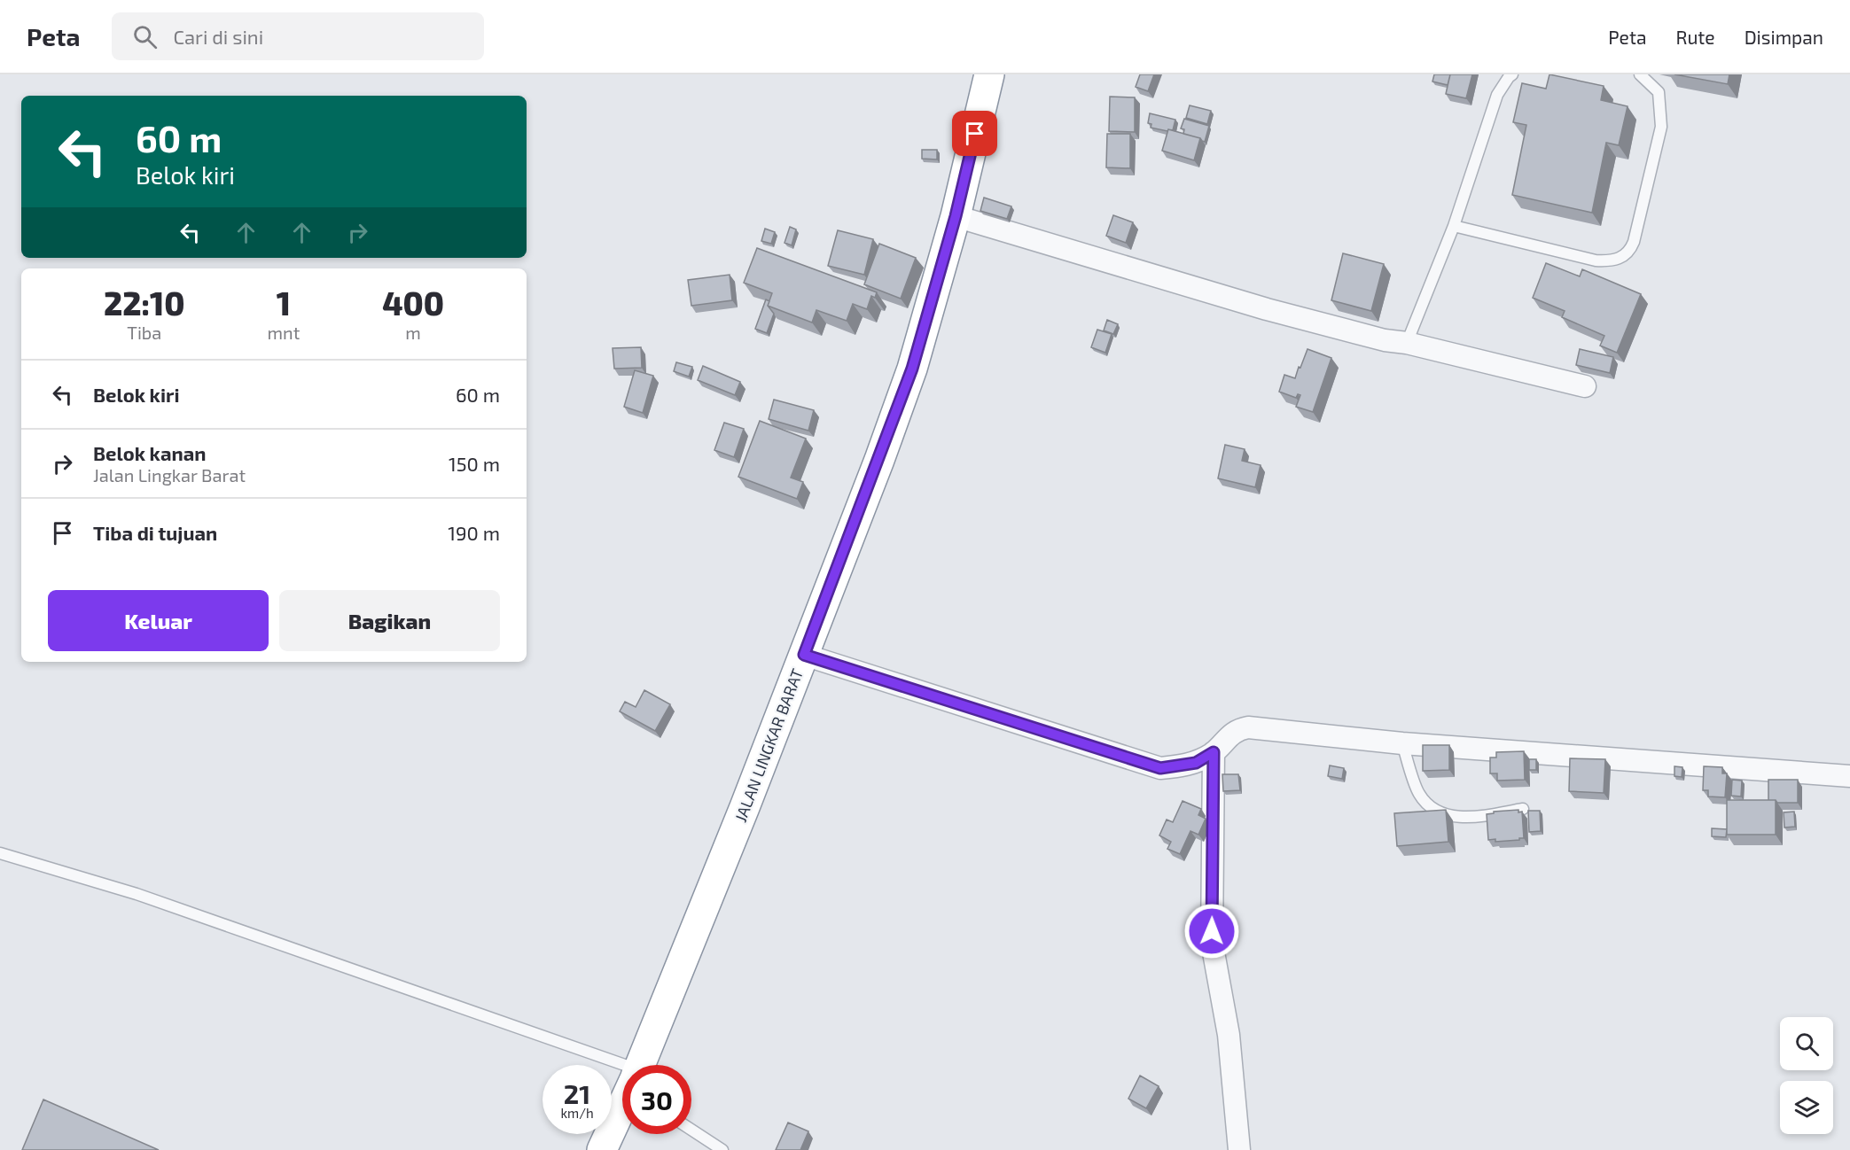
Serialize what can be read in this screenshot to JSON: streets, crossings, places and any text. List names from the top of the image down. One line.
{"streets":{"highway":["JALAN LINGKAR BARAT"]},"page":{"header":"Peta","search":"Cari di sini","nav":["Peta","Rute","Disimpan"],"turn":["60 m","Belok kiri"],"eta":["22:10","Tiba","1","mnt","400","m"],"list":[{"name":"Belok kiri","value":"60 m"},{"name":"Belok kanan","note":"Jalan Lingkar Barat","value":"150 m"},{"name":"Tiba di tujuan","value":"190 m"}],"buttons":["Keluar","Bagikan"],"speed":"21 km/h","limit":"30"}}
